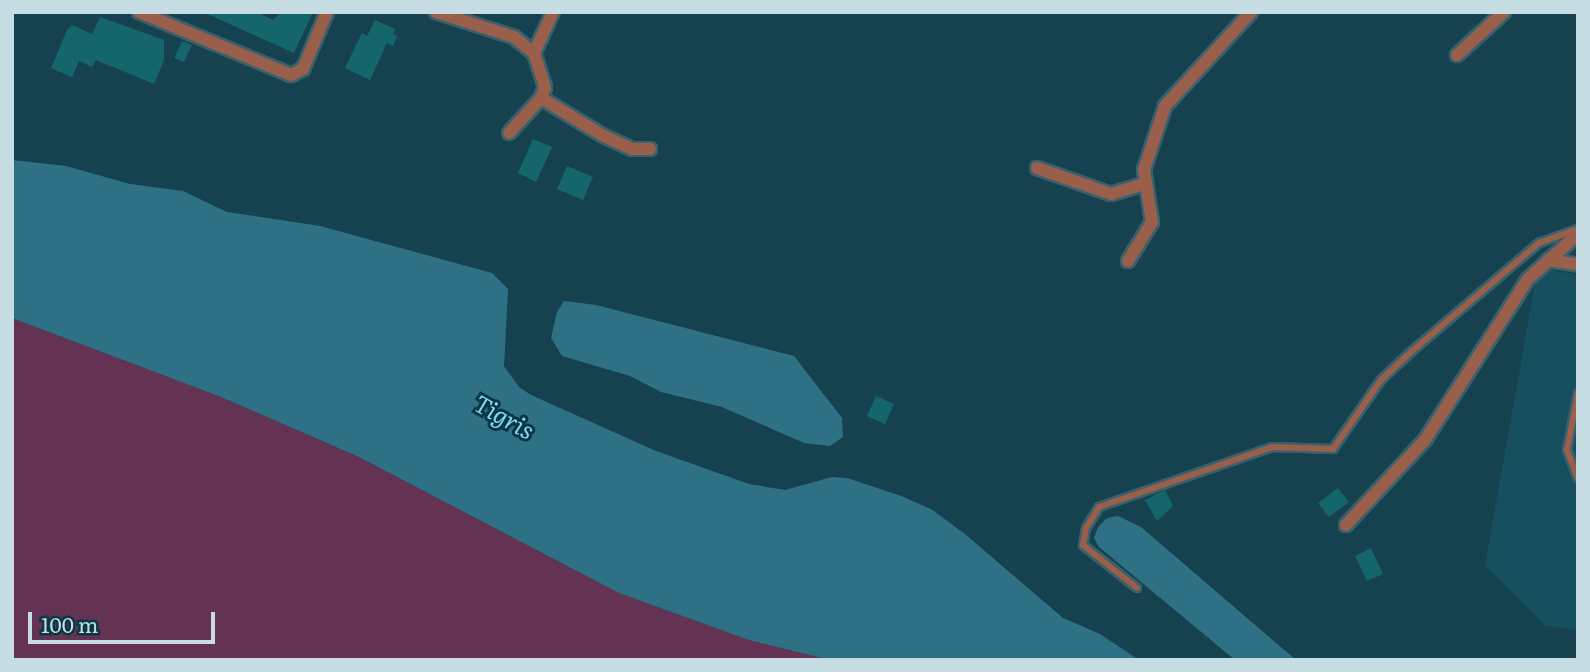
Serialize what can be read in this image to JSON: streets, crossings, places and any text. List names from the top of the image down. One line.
{"water":["Tigris"],"scale_bar":"100 m"}
